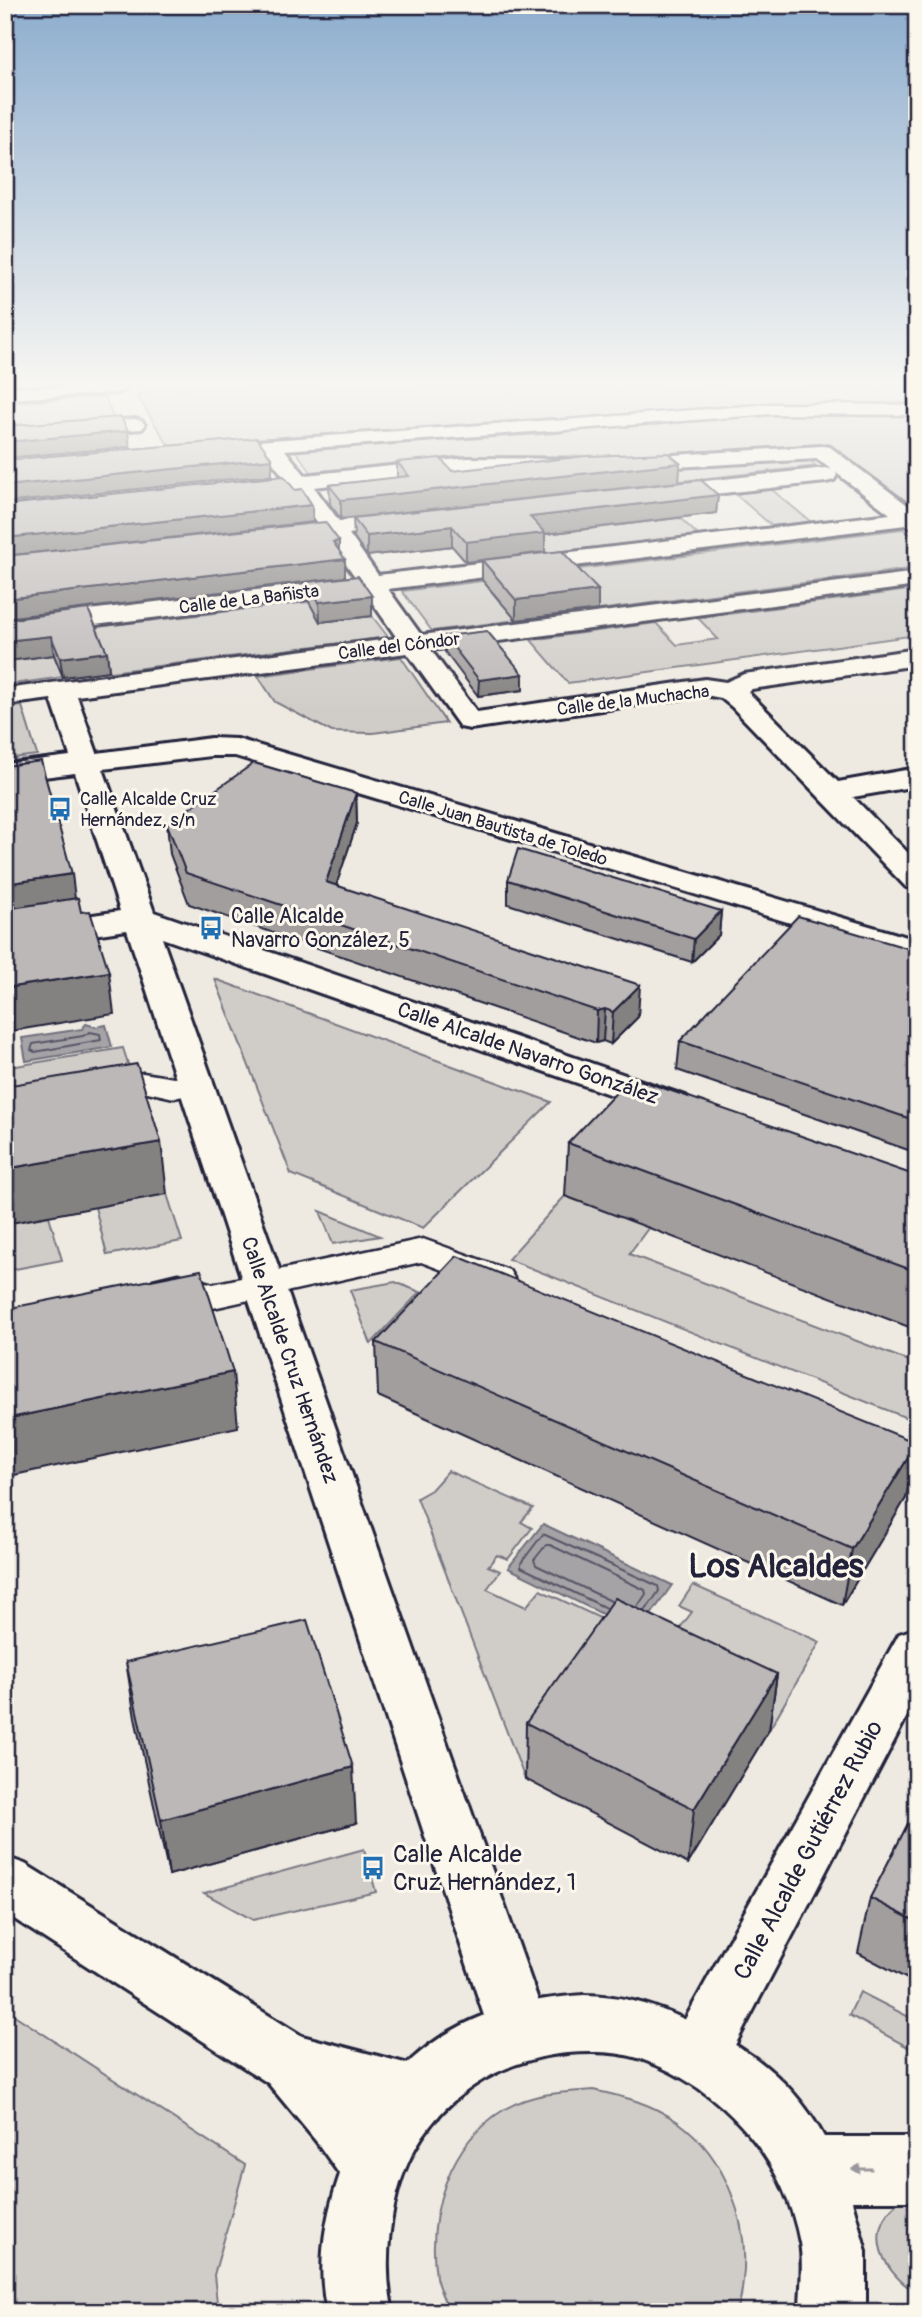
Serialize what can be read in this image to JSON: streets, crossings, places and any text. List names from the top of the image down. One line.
{"streets":{"street":["Calle de La Bañista","Calle del Cóndor","Calle de la Muchacha","Calle Juan Bautista de Toledo","Calle Alcalde Navarro González","Calle Alcalde Cruz Hernández","Calle Alcalde Gutiérrez Rubio"]},"crossings":[["Calle del Cóndor","Calle de la Muchacha"],["Calle del Cóndor","Calle Alcalde Cruz Hernández"],["Calle Juan Bautista de Toledo","Calle Alcalde Cruz Hernández"],["Calle Alcalde Navarro González","Calle Alcalde Cruz Hernández"]],"districts":["Los Alcaldes"],"places":{"bus stop":["Calle Alcalde Cruz Hernández, s/n","Calle Alcalde Navarro González, 5","Calle Alcalde Cruz Hernández, 1"]}}
